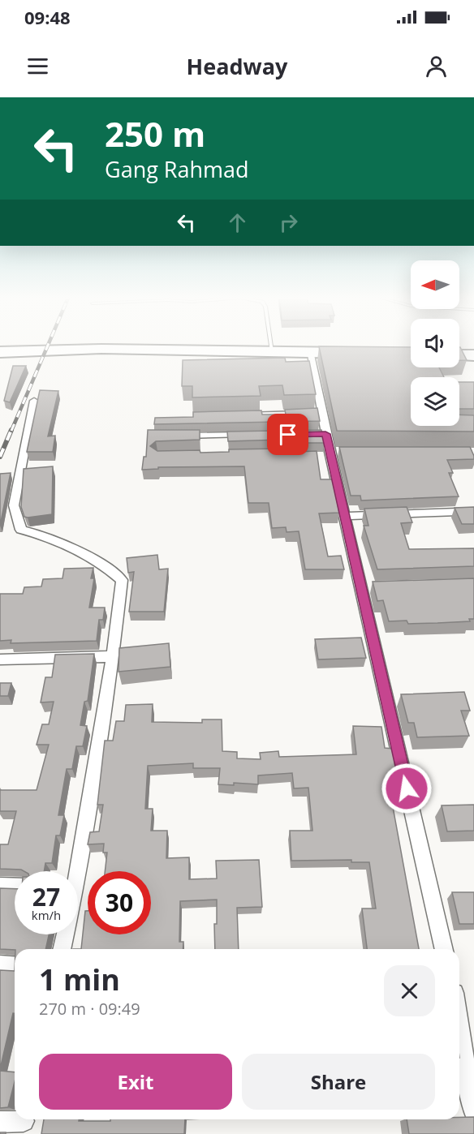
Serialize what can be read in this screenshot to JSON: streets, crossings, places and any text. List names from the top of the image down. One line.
{"north":"left","page":{"status":"09:48","header":"Headway","turn":["250 m","Gang Rahmad"],"speed":"27 km/h","limit":"30","heading":["1 min","270 m · 09:49"],"buttons":["Exit","Share"]}}
